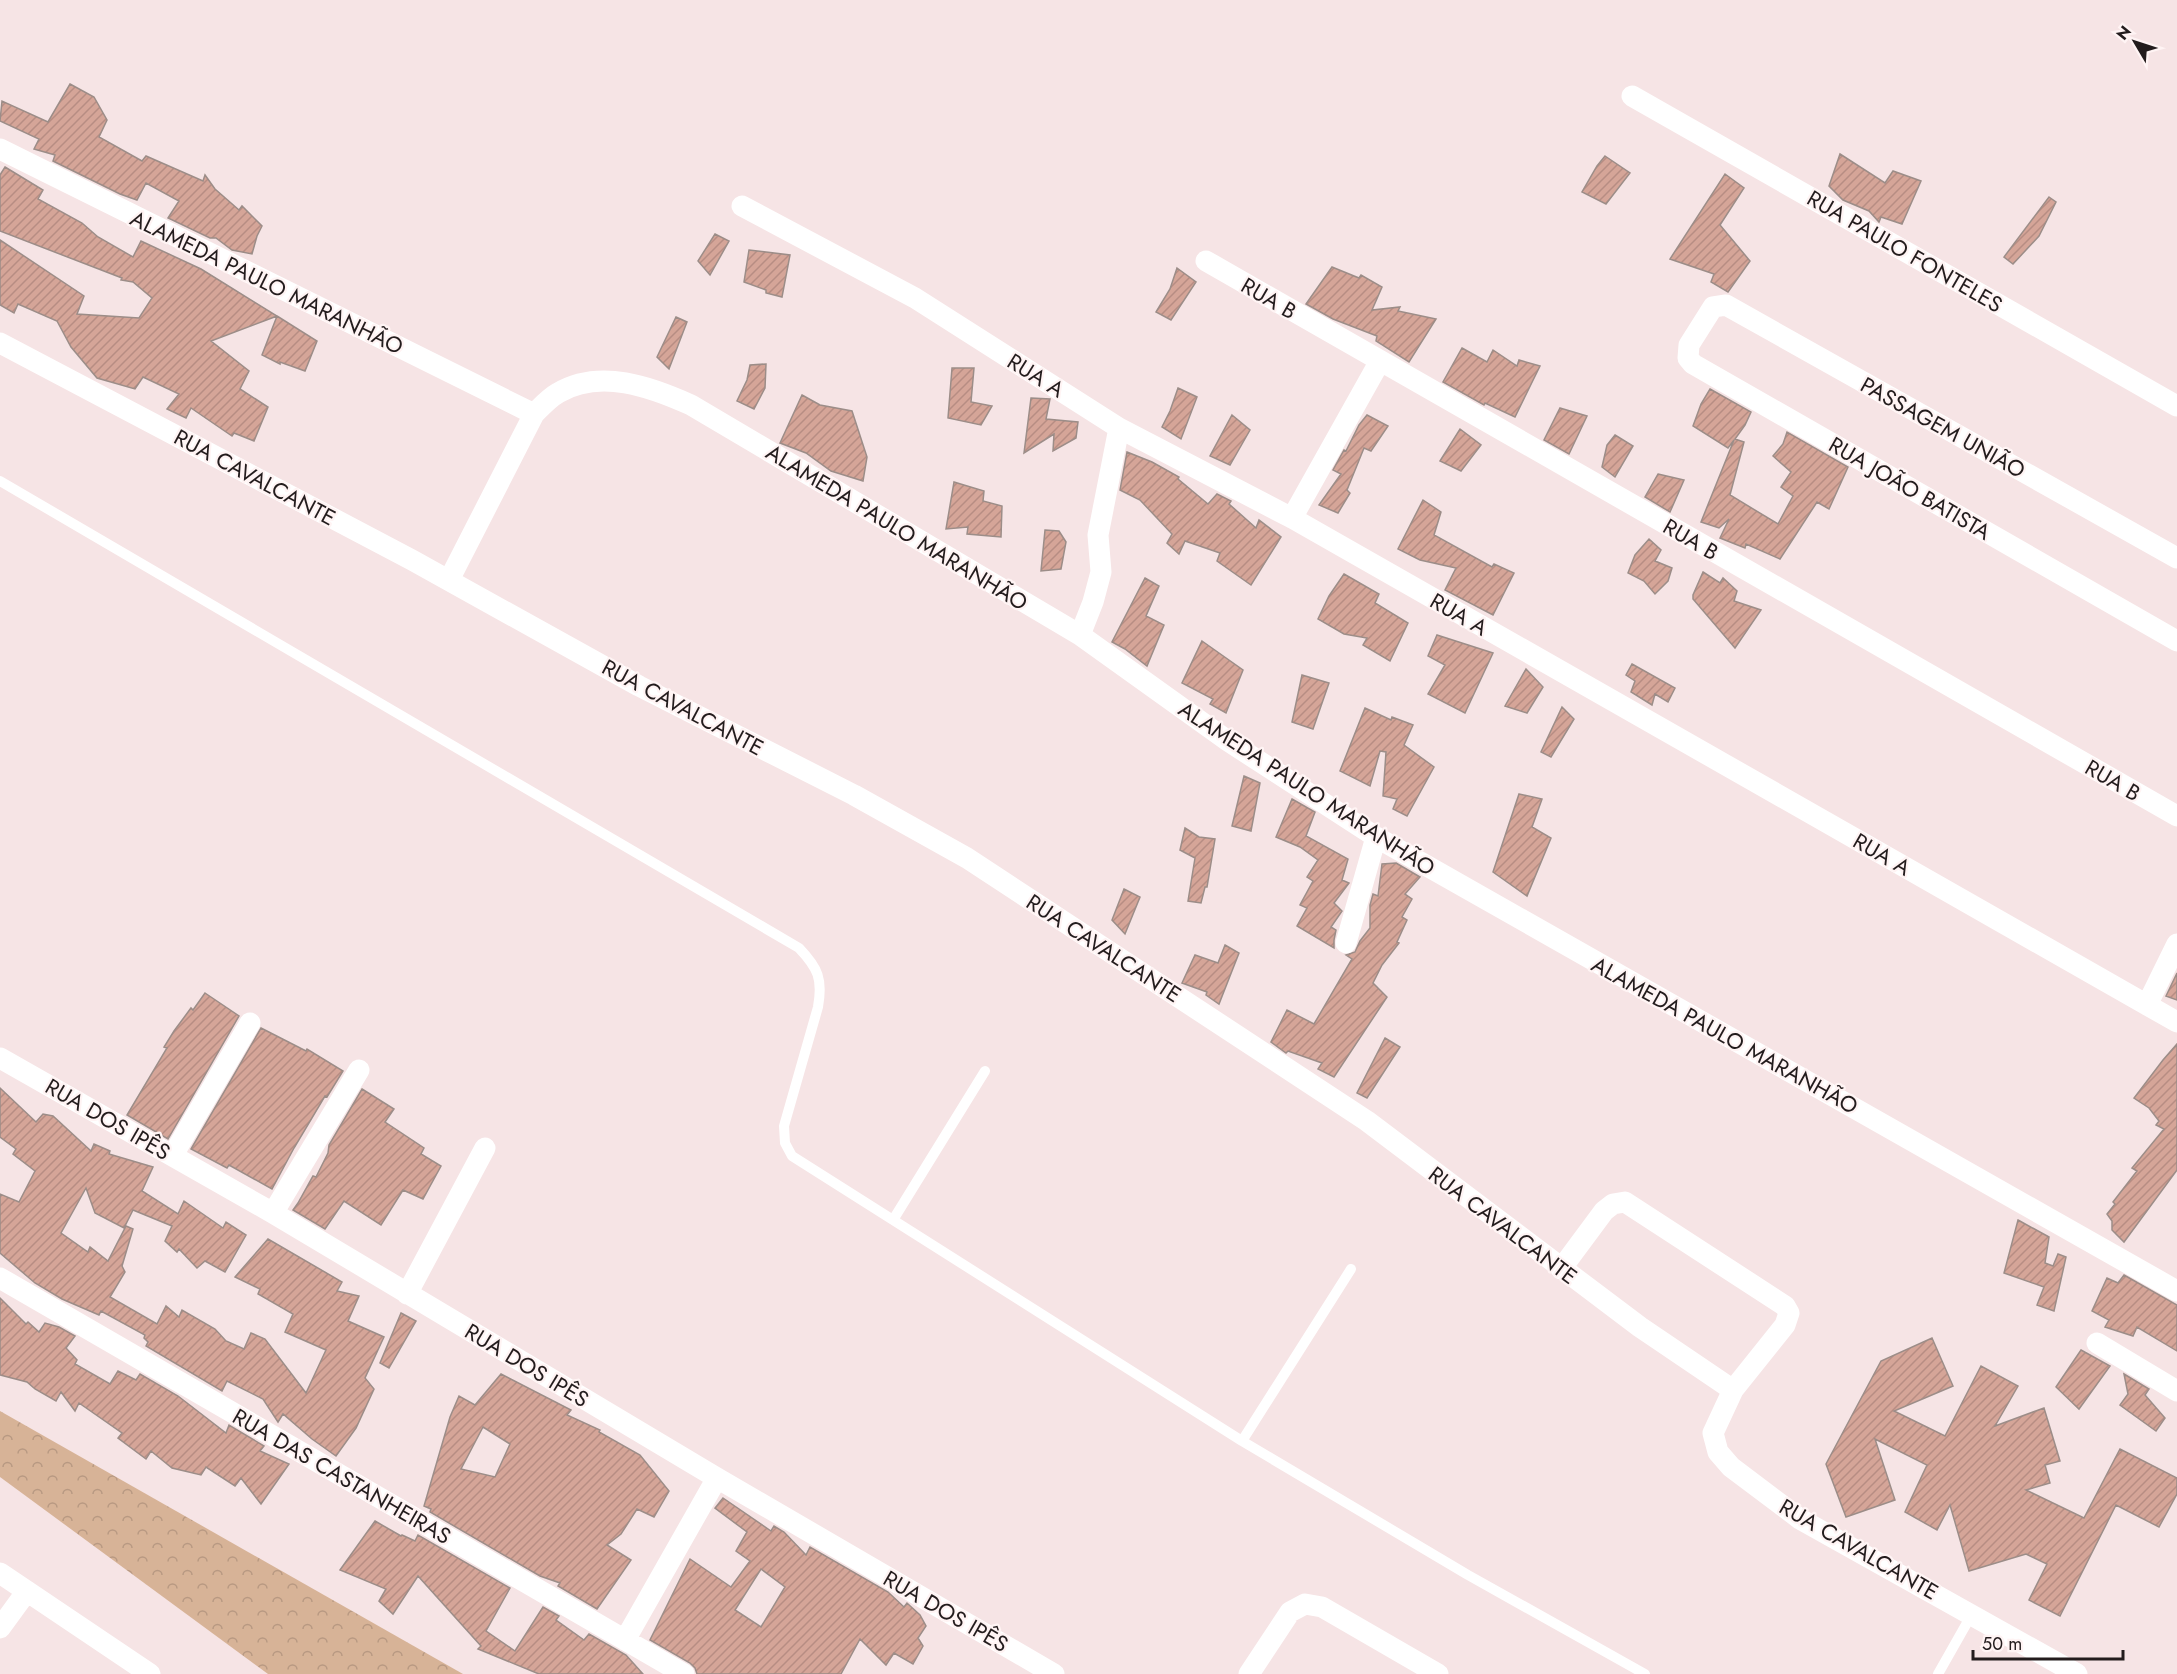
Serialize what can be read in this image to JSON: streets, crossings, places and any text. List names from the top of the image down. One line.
{"streets":{"street":["RUA PAULO FONTELES","ALAMEDA PAULO MARANHÃO","RUA B","RUA A","PASSAGEM UNIÃO","RUA CAVALCANTE","RUA JOÃO BATISTA","RUA DOS IPÊS","RUA DAS CASTANHEIRAS"]},"crossings":[["ALAMEDA PAULO MARANHÃO","RUA CAVALCANTE"],["PASSAGEM UNIÃO","RUA JOÃO BATISTA"]],"scale_bar":"50 m","north":"top left"}
